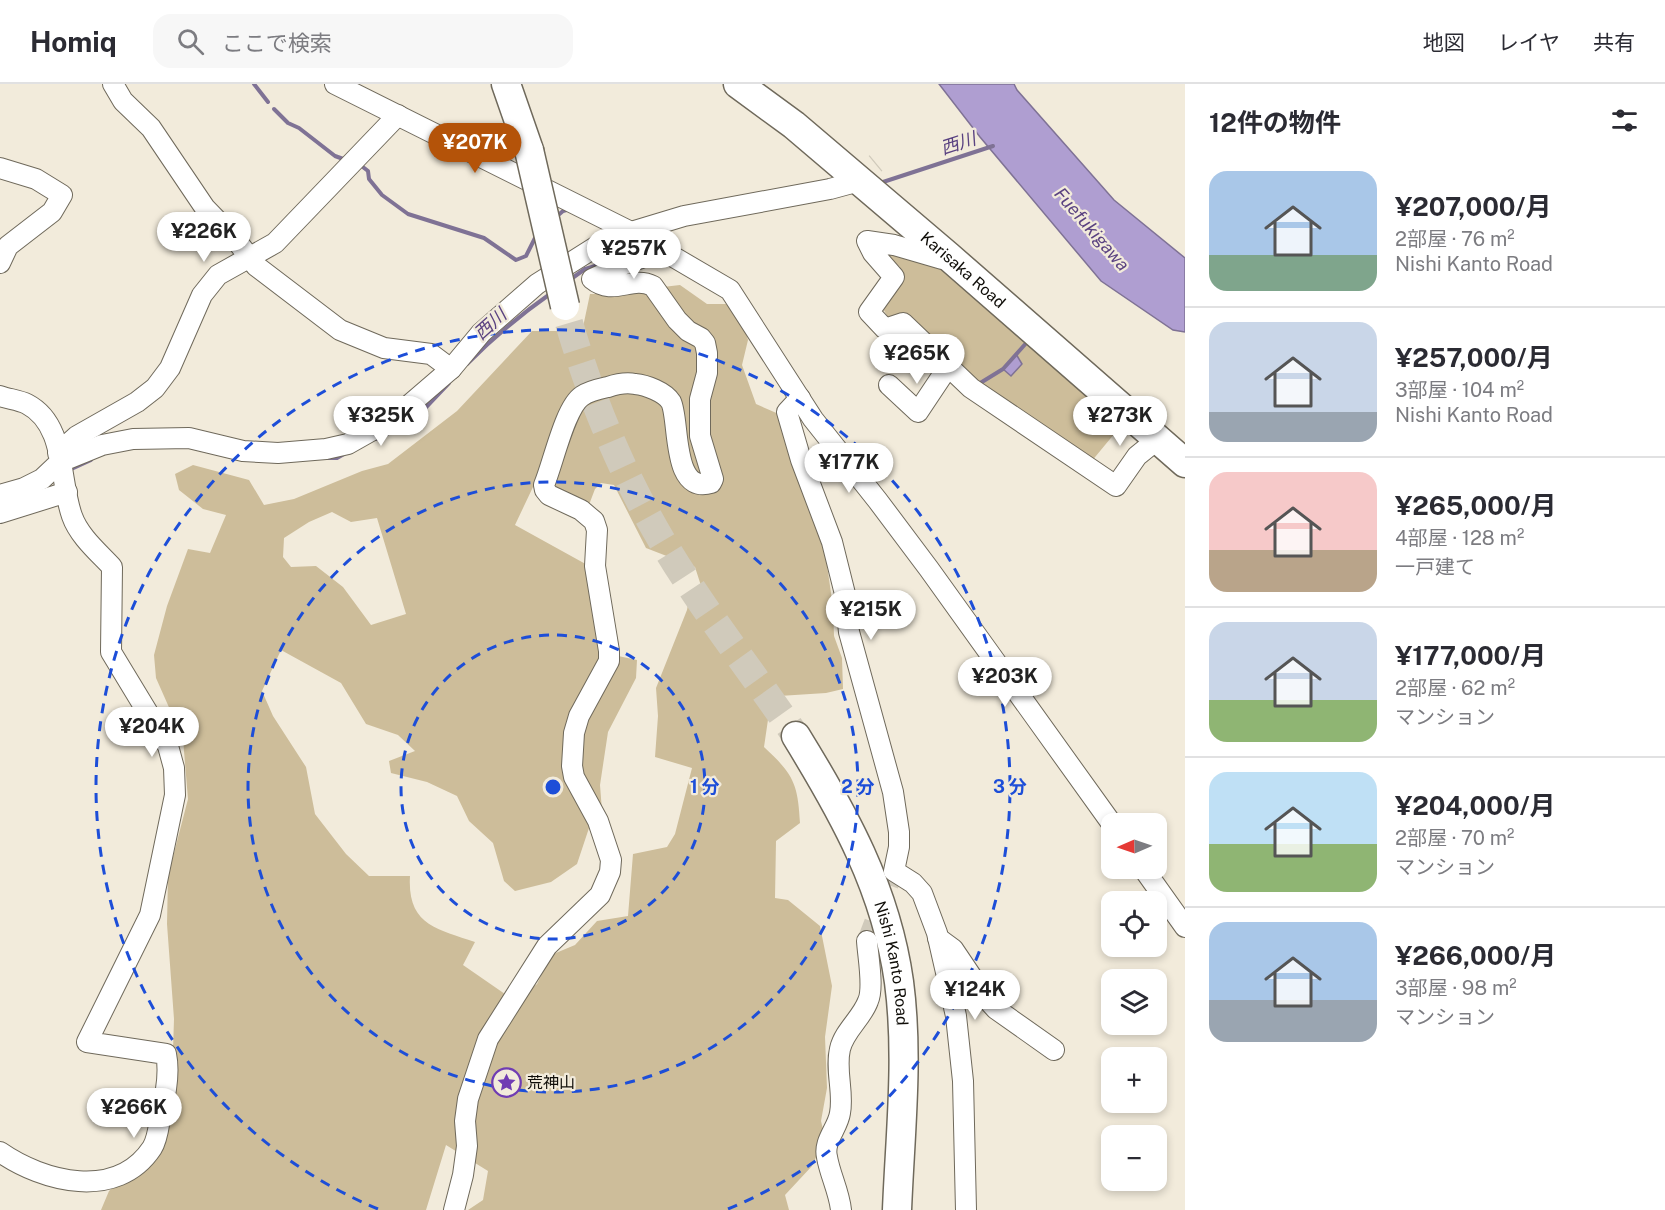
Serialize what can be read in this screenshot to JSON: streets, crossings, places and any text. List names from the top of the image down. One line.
{"streets":{"highway":["Karisaka Road","Nishi Kanto Road"]},"water":["西川","Fuefukigawa"],"places":{"place":["荒神山"]},"north":"left","page":{"header":"Homiq","search":"ここで検索","nav":["地図","レイヤ","共有"],"heading":"12件の物件","price":["¥207K","¥226K","¥257K","¥265K","¥325K","¥273K","¥177K","¥215K","¥203K","¥204K","¥124K","¥266K"],"list":[{"name":"¥207,000/月","note":"2部屋 · 76 m² · Nishi Kanto Road"},{"name":"¥257,000/月","note":"3部屋 · 104 m² · Nishi Kanto Road"},{"name":"¥265,000/月","note":"4部屋 · 128 m² · 一戸建て"},{"name":"¥177,000/月","note":"2部屋 · 62 m² · マンション"},{"name":"¥204,000/月","note":"2部屋 · 70 m² · マンション"},{"name":"¥266,000/月","note":"3部屋 · 98 m² · マンション"}],"map_buttons":["+","−"]},"rings":["1 分","2 分","3 分"]}
